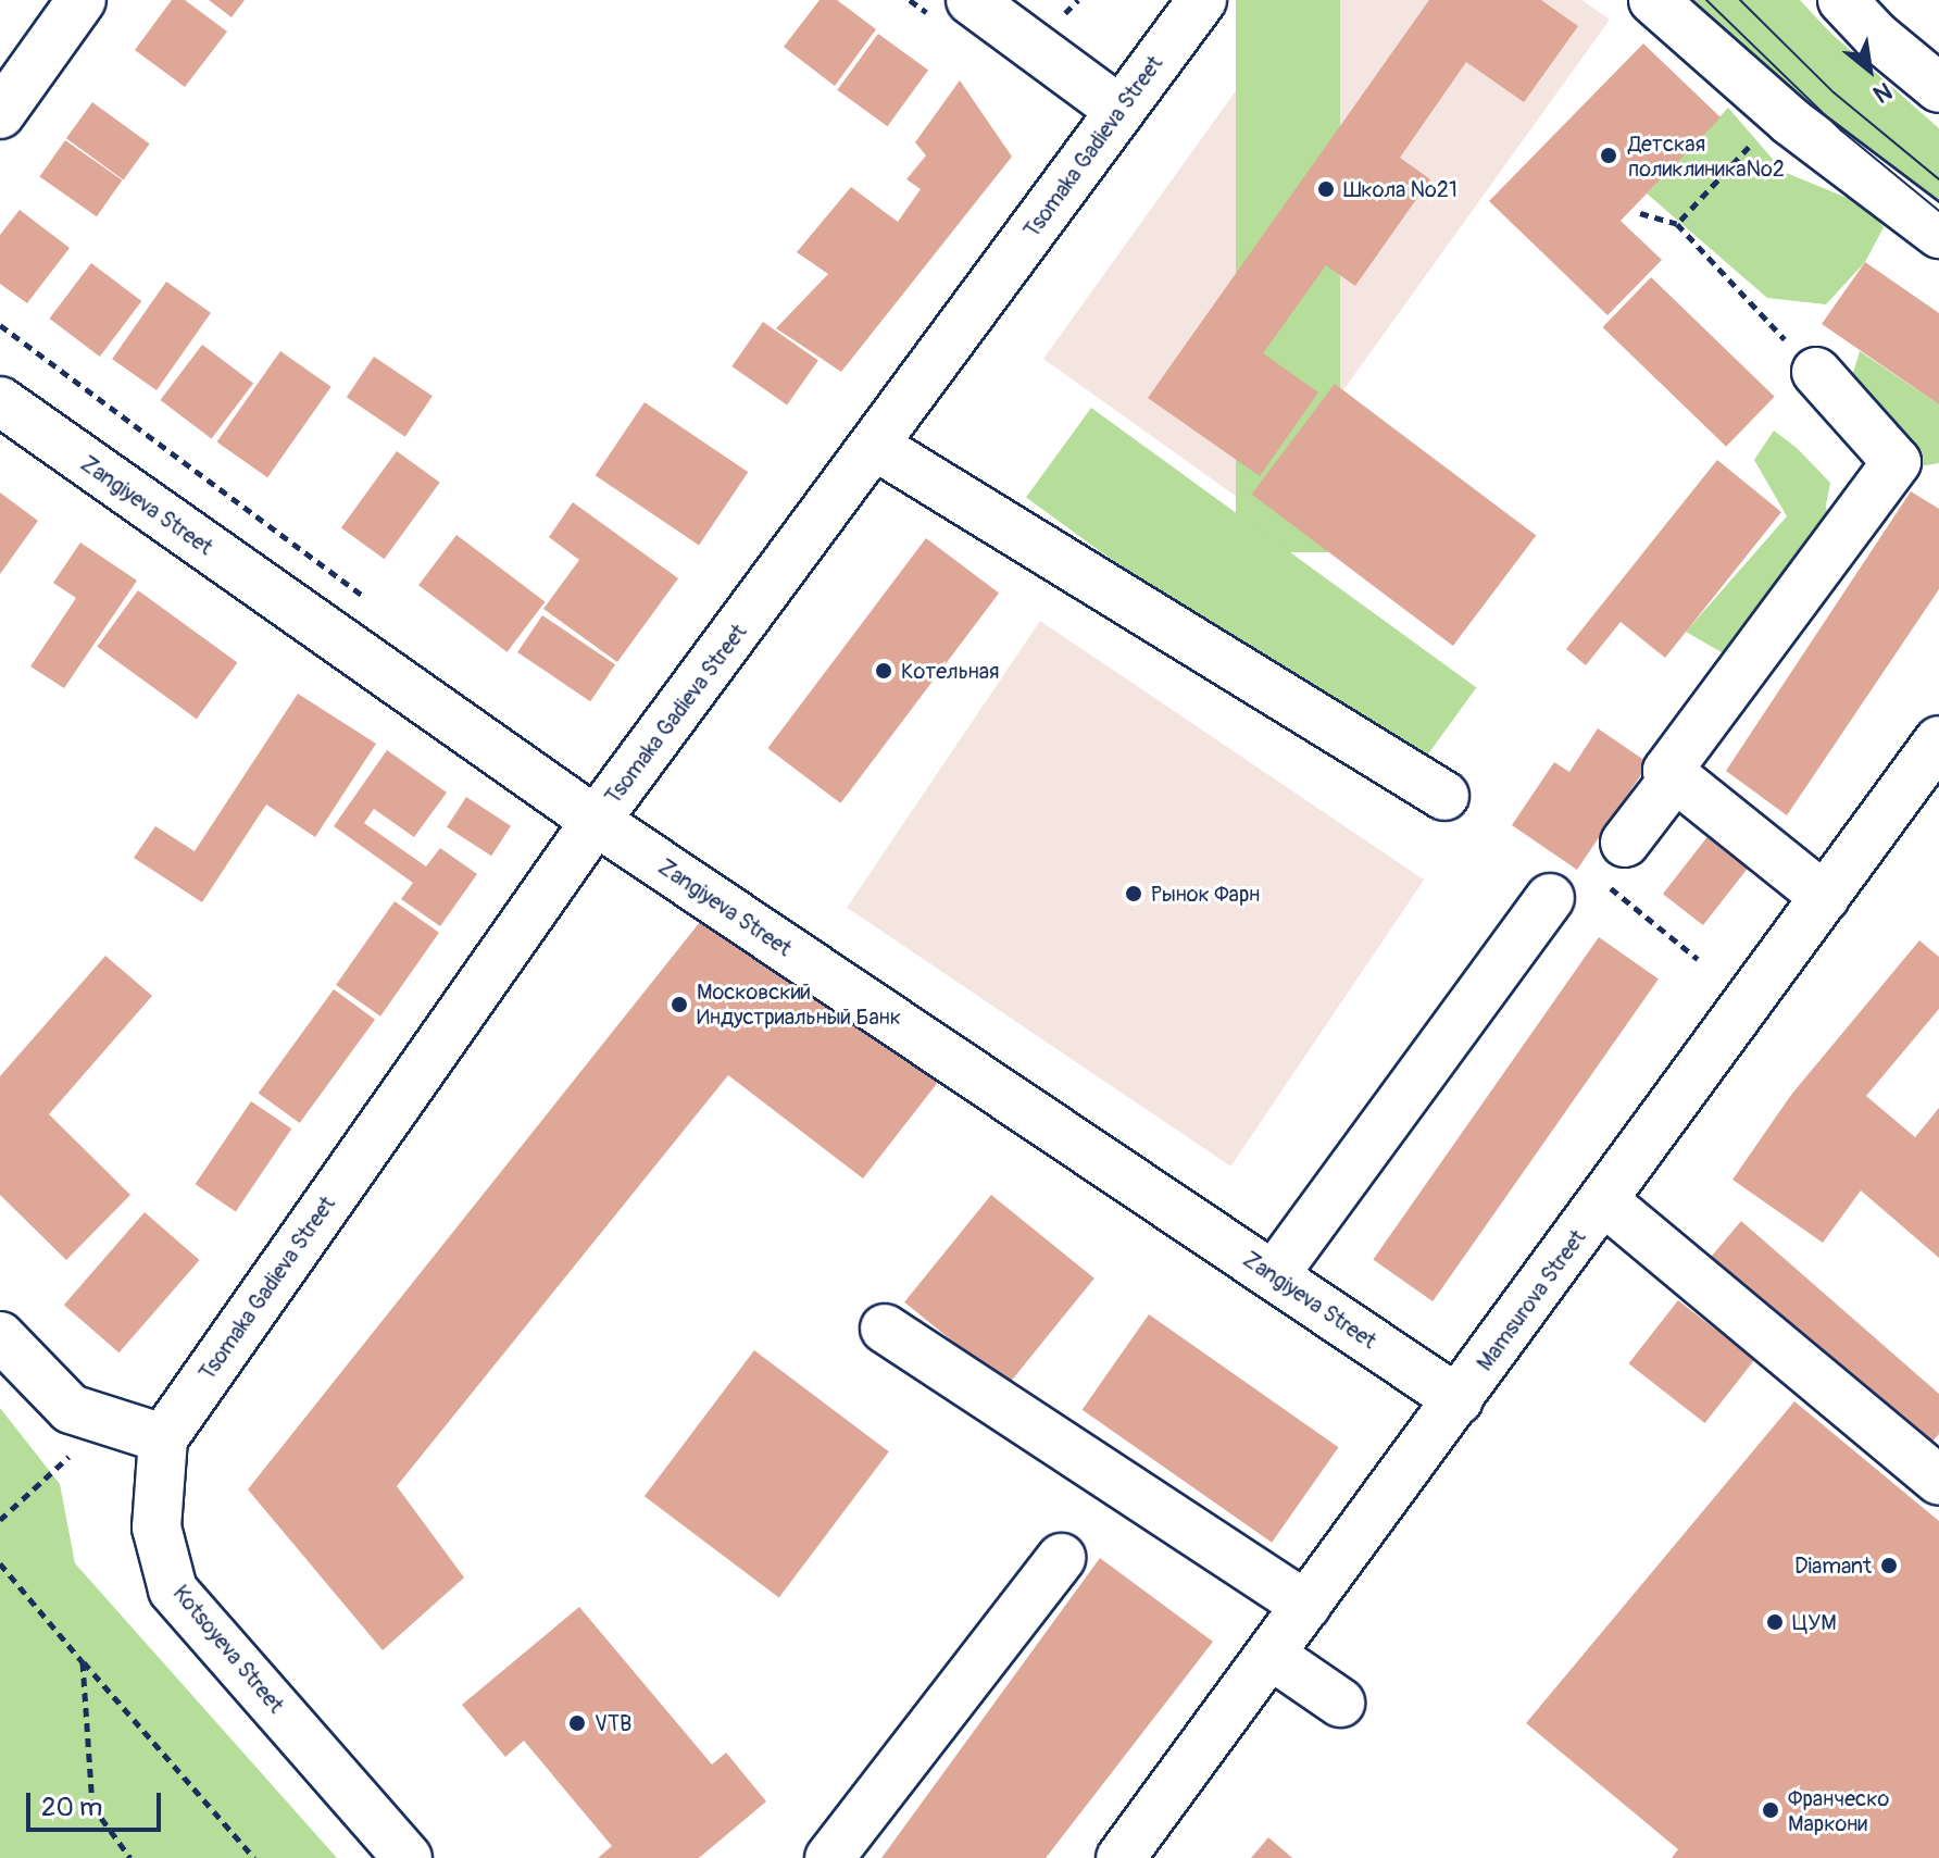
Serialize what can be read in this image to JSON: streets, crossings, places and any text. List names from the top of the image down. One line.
{"streets":{"street":["Tsomaka Gadieva Street","Zangiyeva Street","Mamsurova Street","Kotsoyeva Street"]},"crossings":[["Tsomaka Gadieva Street","Zangiyeva Street"],["Tsomaka Gadieva Street","Kotsoyeva Street"],["Zangiyeva Street","Mamsurova Street"]],"places":["Детская поликлиника№2","Школа №21","Котельная","Рынок Фарн","Московский Индустриальный Банк","Diamant","ЦУМ","VTB","Франческо Маркони"],"scale_bar":"20 m","north":"bottom right"}
